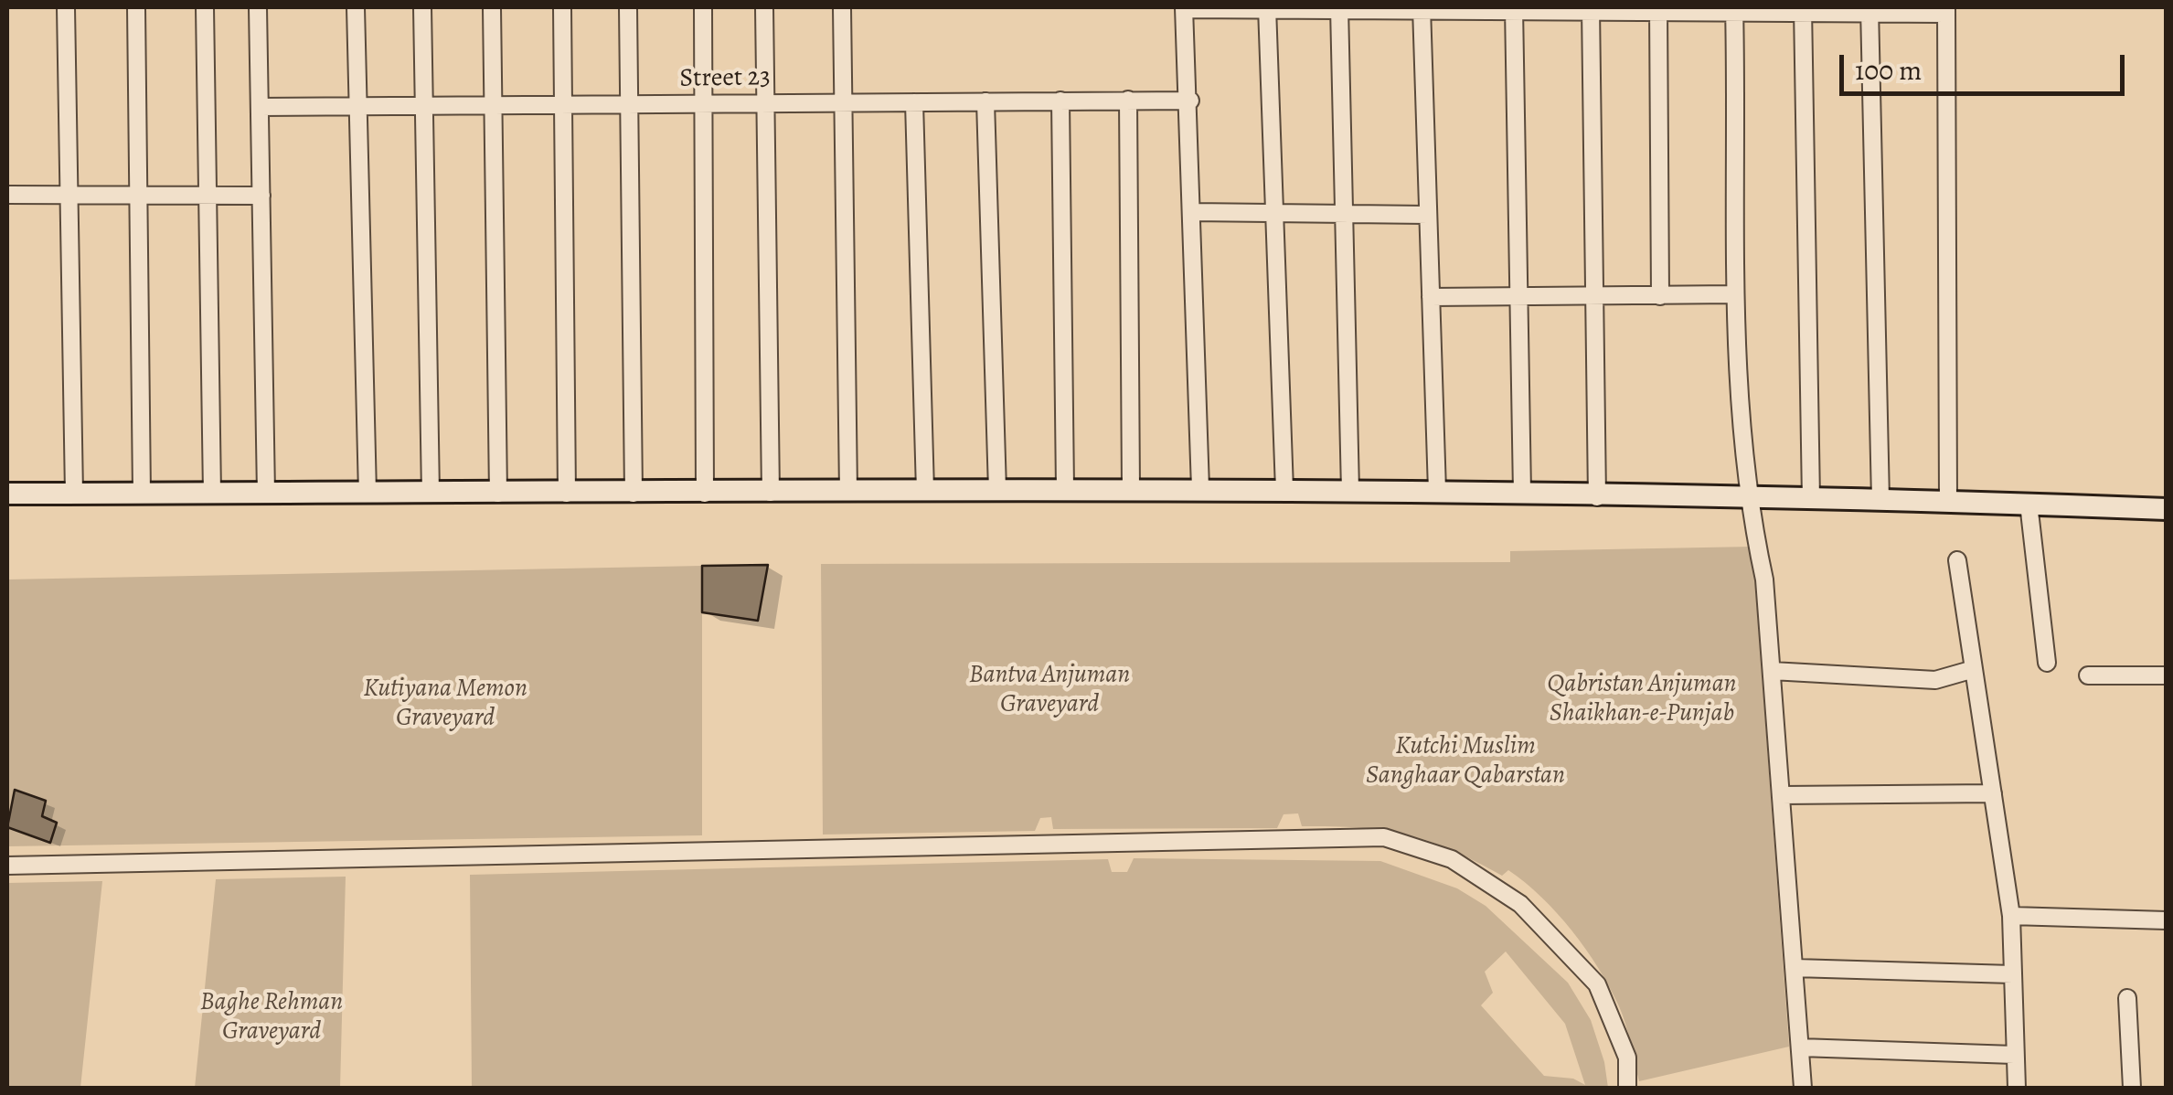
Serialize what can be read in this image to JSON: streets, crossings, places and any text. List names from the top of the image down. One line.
{"streets":{"street":["Street 23"]},"parks":["Bantva Anjuman Graveyard","Qabristan Anjuman Shaikhan-e-Punjab","Kutiyana Memon Graveyard","Kutchi Muslim Sanghaar Qabarstan","Baghe Rehman Graveyard"],"scale_bar":"100 m"}
